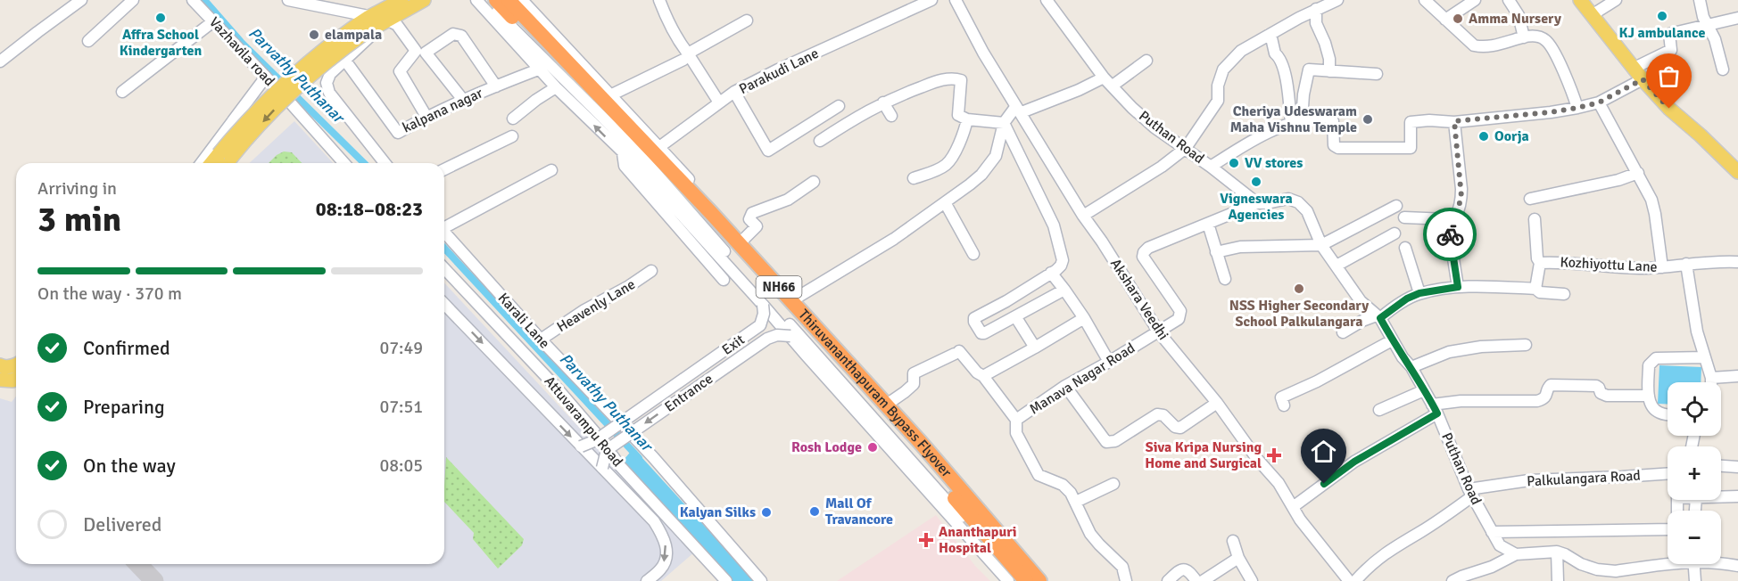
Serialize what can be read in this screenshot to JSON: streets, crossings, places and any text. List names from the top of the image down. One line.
{"streets":{"highway":["NH66","Thiruvananthapuram Bypass Flyover"],"street":["Vazhavila road","Parakudi Lane","kalpana nagar","Puthan Road","Kozhiyottu Lane","Akshara Veedhi","Heavenly Lane","Karali Lane","Exit","Manava Nagar Road","Entrance","Attuvarampu Road","Palkulangara Road"]},"crossings":[["Puthan Road","Palkulangara Road"],["Akshara Veedhi","Manava Nagar Road"],["Heavenly Lane","Karali Lane"]],"one_way":["Entrance"],"water":["Parvathy Puthanar"],"places":{"other":["KJ ambulance","Affra School Kindergarten","Amma Nursery","elampala","Cheriya Udeswaram Maha Vishnu Temple","Oorja","VV stores","Vigneswara Agencies","NSS Higher Secondary School Palkulangara","Rosh Lodge","Mall Of Travancore","Kalyan Silks"],"health":["Siva Kripa Nursing Home and Surgical","Ananthapuri Hospital"]},"page":{"heading":["3 min","Arriving in","08:18–08:23"],"bar":"On the way · 370 m","list":[["Confirmed","07:49"],["Preparing","07:51"],["On the way","08:05"],"Delivered"],"map_buttons":["+","−"]}}
